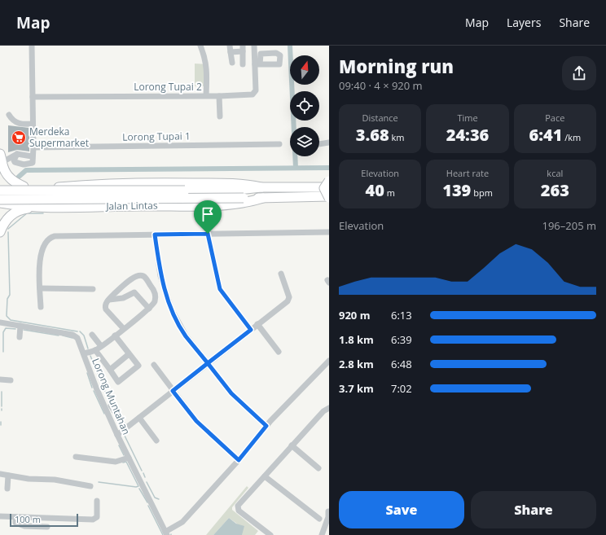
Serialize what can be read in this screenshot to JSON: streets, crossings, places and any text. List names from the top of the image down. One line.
{"streets":{"highway":["Jalan Lintas"],"street":["Lorong Tupai 2","Lorong Tupai 1","Lorong Muntahan"]},"places":{"supermarket":["Merdeka Supermarket"]},"scale_bar":"100 m","north":"top","page":{"header":"Map","nav":["Map","Layers","Share"],"heading":["Morning run","09:40 · 4 × 920 m"],"stats":[["Distance","3.68 km"],["Time","24:36"],["Pace","6:41 /km"],["Elevation","40 m"],["Heart rate","139 bpm"],["kcal","263"]],"chart":["Elevation","196–205 m"],"list":[{"name":"920 m","note":"6:13"},{"name":"1.8 km","note":"6:39"},{"name":"2.8 km","note":"6:48"},{"name":"3.7 km","note":"7:02"}],"buttons":["Save","Share"],"scale":"100 m"}}
